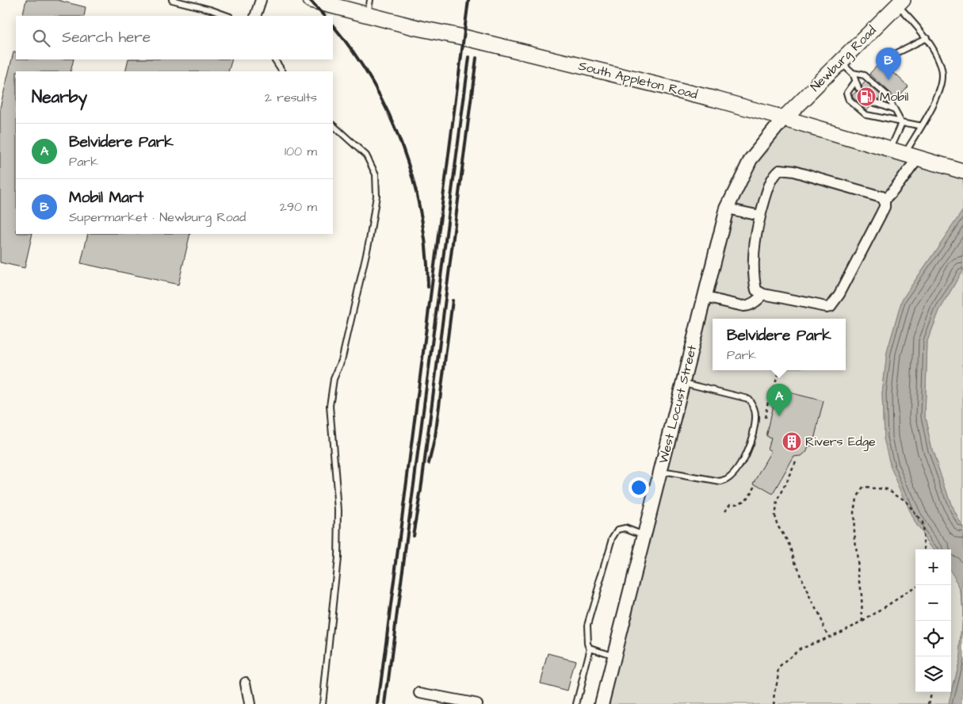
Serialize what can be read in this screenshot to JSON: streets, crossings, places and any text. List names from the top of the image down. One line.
{"streets":{"main road":["Newburg Road","South Appleton Road"],"street":["West Locust Street"]},"crossings":[["Newburg Road","South Appleton Road"],["Newburg Road","West Locust Street"],["South Appleton Road","West Locust Street"]],"places":{"fuel station":["Mobil"],"building":["Rivers Edge"]},"page":{"search":"Search here","pins":["B","A"],"heading":["Nearby","2 results"],"list":[{"mark":"A","name":"Belvidere Park","note":"Park","value":"100 m"},{"mark":"B","name":"Mobil Mart","note":"Supermarket · Newburg Road","value":"290 m"}],"popup":["Belvidere Park","Park"],"map_buttons":["+","−"]}}
